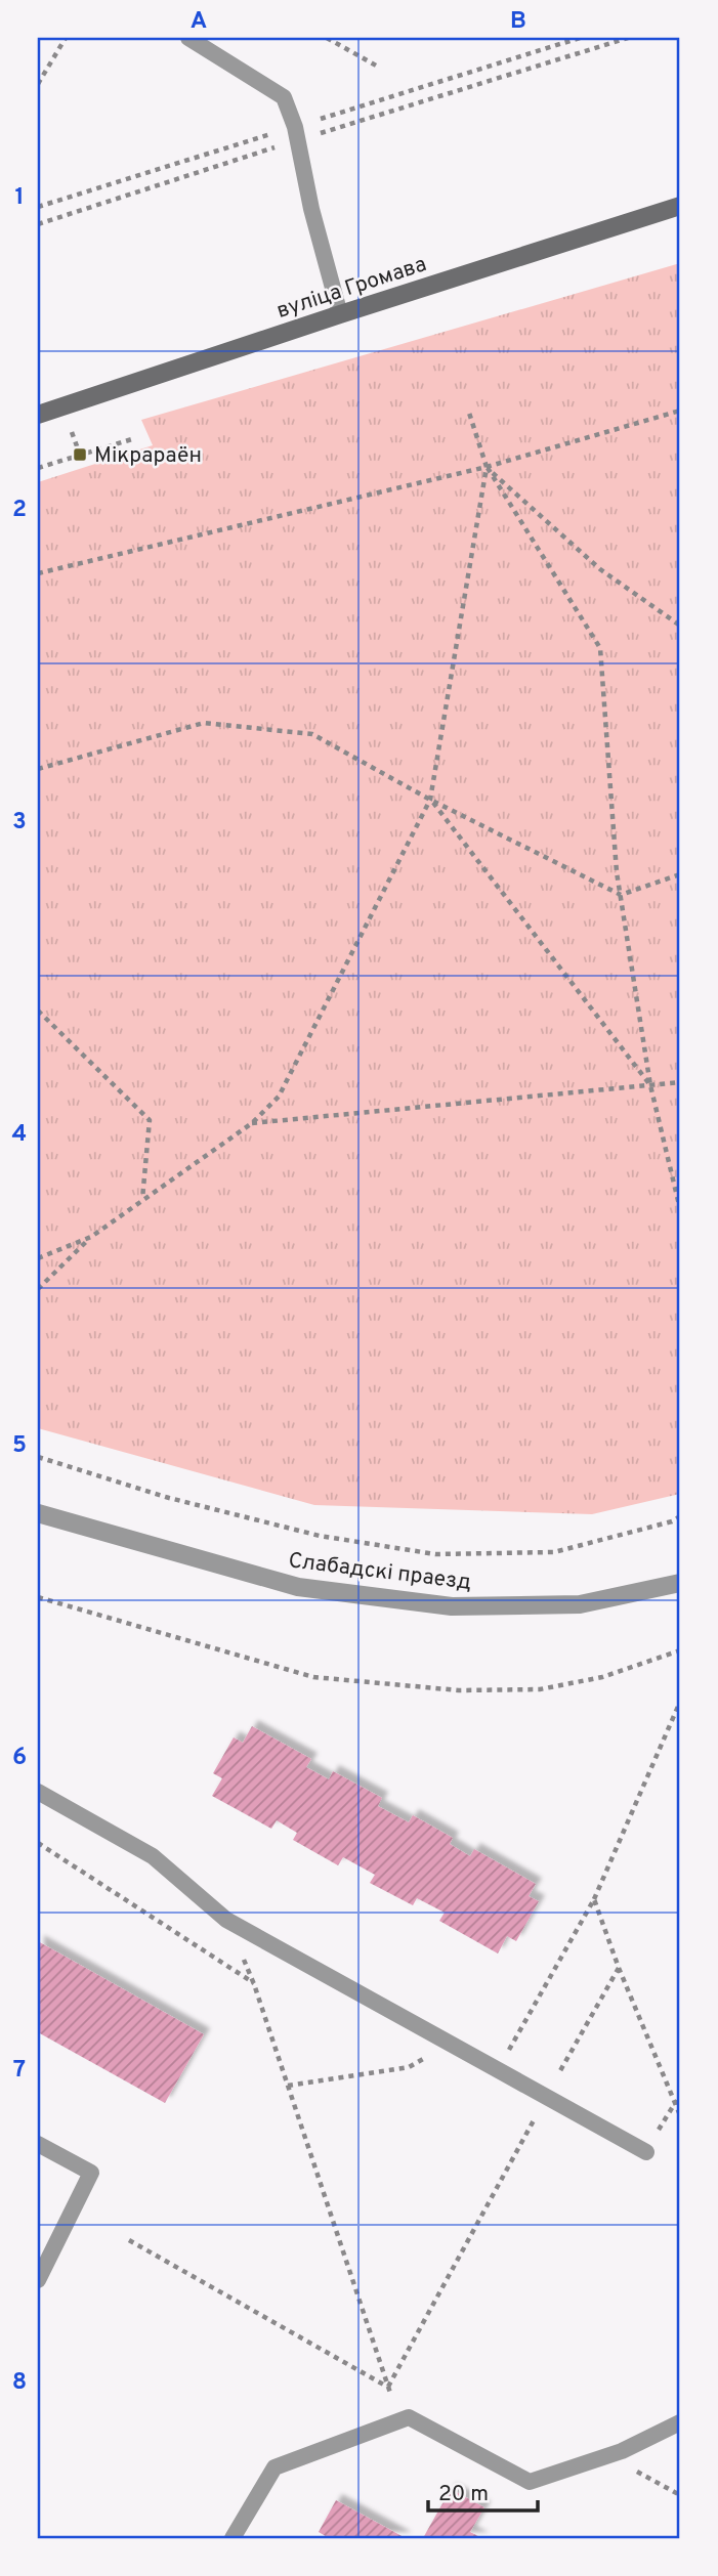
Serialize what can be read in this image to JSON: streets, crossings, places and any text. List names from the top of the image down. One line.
{"streets":{"main road":["вуліца Громава"],"street":["Слабадскі праезд"]},"places":{"transit":["Мікрараён"]},"scale_bar":"20 m","grid":{"columns":["A","B"],"rows":["1","2","3","4","5","6","7","8"]}}
